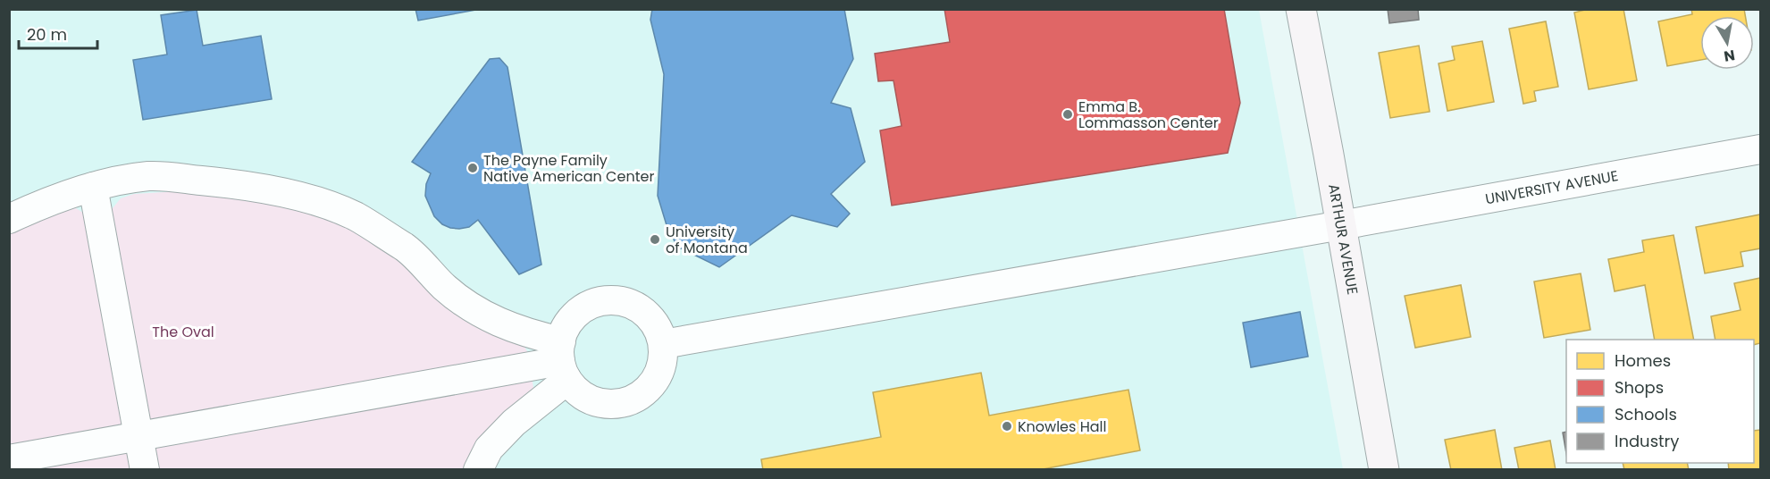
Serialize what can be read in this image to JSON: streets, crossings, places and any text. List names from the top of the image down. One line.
{"streets":{"street":["UNIVERSITY AVENUE","ARTHUR AVENUE"]},"crossings":[["UNIVERSITY AVENUE","ARTHUR AVENUE"]],"parks":["The Oval"],"places":["Emma B. Lommasson Center","The Payne Family Native American Center","University of Montana","Knowles Hall"],"legend":["Homes","Shops","Schools","Industry"],"scale_bar":"20 m","north":"bottom"}
